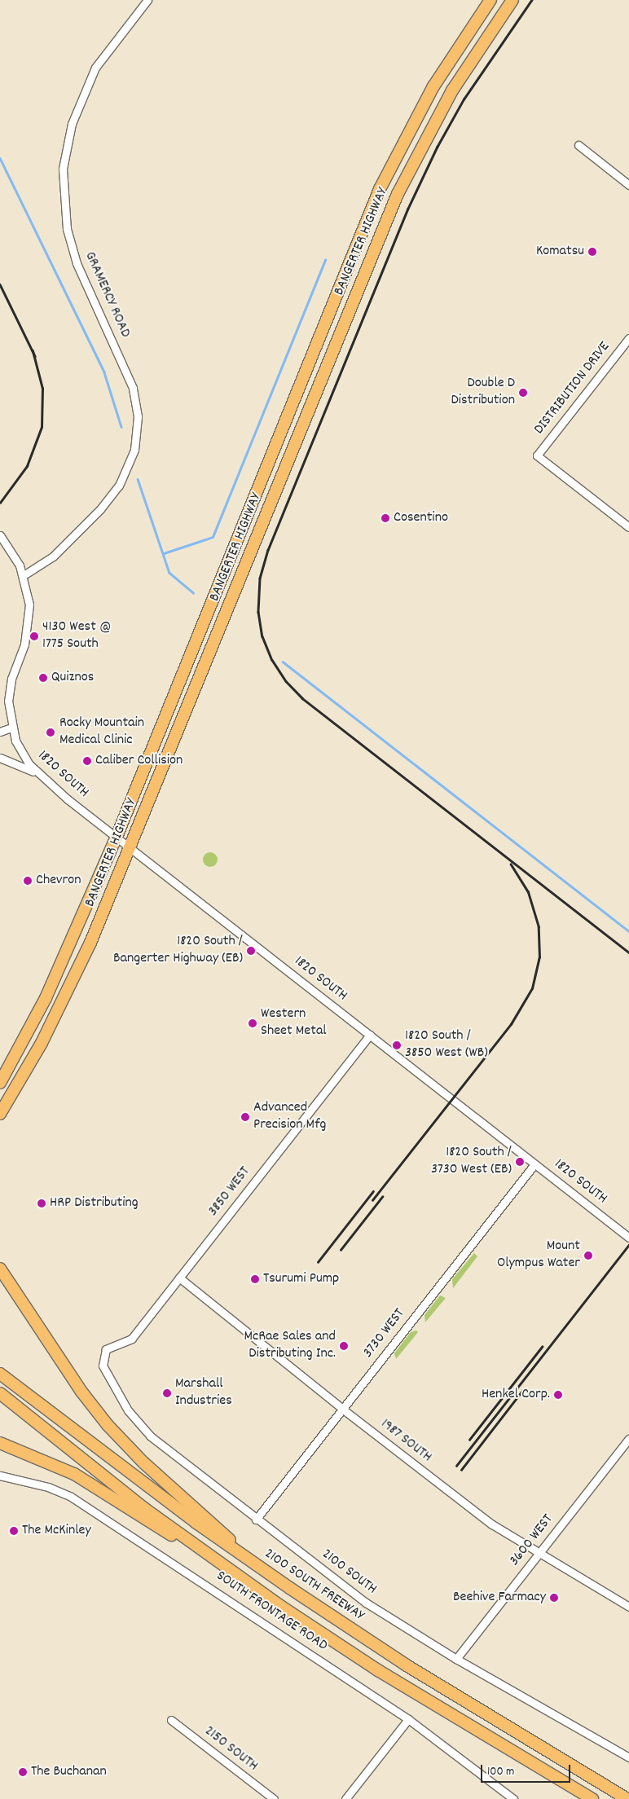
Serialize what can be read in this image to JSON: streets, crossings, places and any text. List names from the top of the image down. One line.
{"streets":{"highway":["BANGERTER HIGHWAY","2100 SOUTH FREEWAY"],"street":["GRAMERCY ROAD","DISTRIBUTION DRIVE","1820 SOUTH","3850 WEST","3730 WEST","1987 SOUTH","3600 WEST","2100 SOUTH","SOUTH FRONTAGE ROAD","2150 SOUTH"]},"crossings":[["BANGERTER HIGHWAY","1820 SOUTH"],["GRAMERCY ROAD","1820 SOUTH"],["1820 SOUTH","3850 WEST"],["1820 SOUTH","3730 WEST"],["3850 WEST","1987 SOUTH"],["3850 WEST","2100 SOUTH"],["3730 WEST","1987 SOUTH"],["3730 WEST","2100 SOUTH"],["1987 SOUTH","3600 WEST"],["3600 WEST","2100 SOUTH"]],"places":["Komatsu","Double D Distribution","Cosentino","4130 West @ 1775 South","Quiznos","Rocky Mountain Medical Clinic","Caliber Collision","Chevron","1820 South / Bangerter Highway (EB)","Western Sheet Metal","1820 South / 3850 West (WB)","Advanced Precision Mfg","1820 South / 3730 West (EB)","HRP Distributing","Mount Olympus Water","Tsurumi Pump","McRae Sales and Distributing Inc.","Marshall Industries","Henkel Corp.","The McKinley","Beehive Farmacy","The Buchanan"],"scale_bar":"100 m"}
